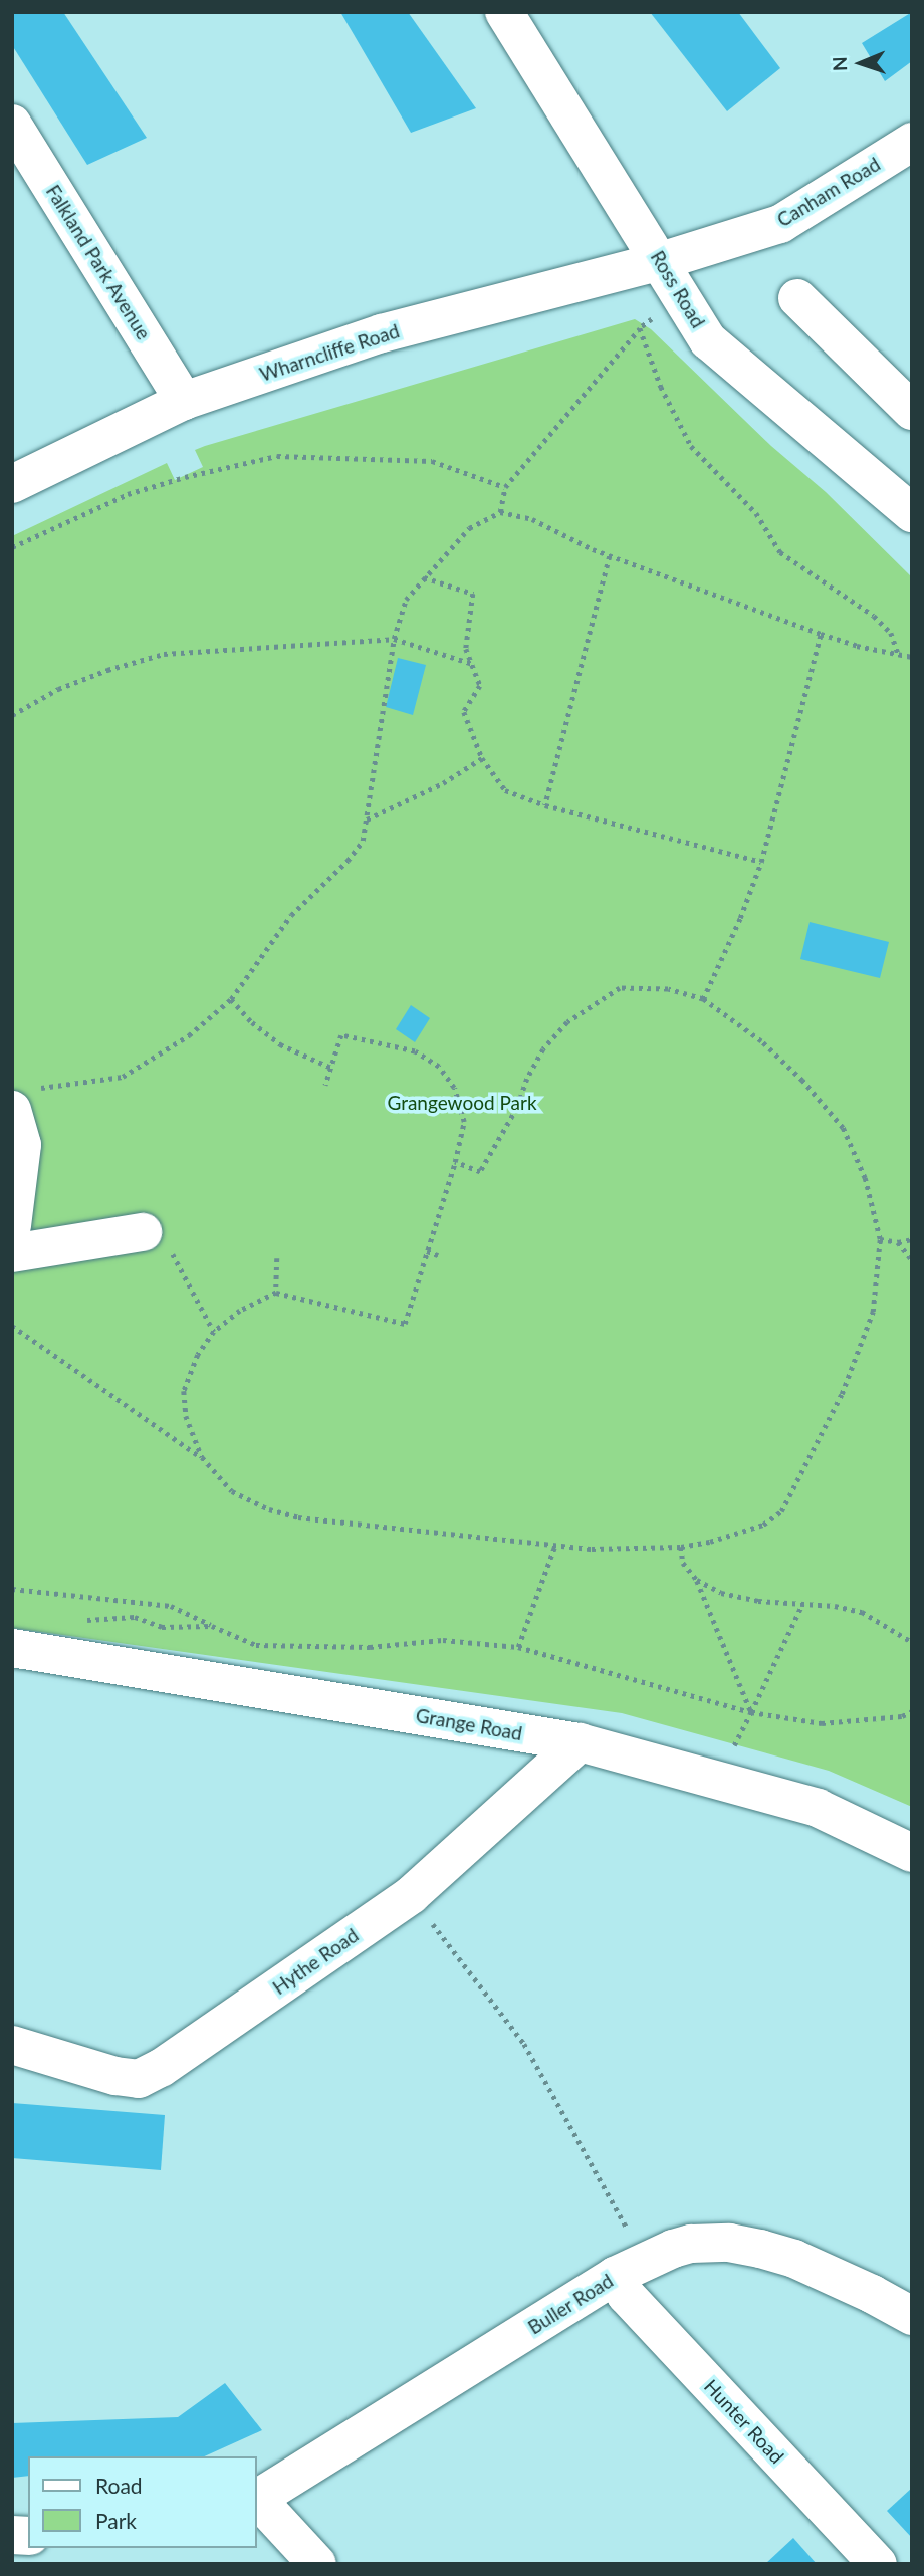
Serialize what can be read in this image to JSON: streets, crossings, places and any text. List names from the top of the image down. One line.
{"streets":{"street":["Canham Road","Falkland Park Avenue","Ross Road","Wharncliffe Road","Grange Road","Hythe Road","Buller Road","Hunter Road"]},"crossings":[["Canham Road","Ross Road"],["Canham Road","Wharncliffe Road"],["Falkland Park Avenue","Wharncliffe Road"],["Ross Road","Wharncliffe Road"],["Grange Road","Hythe Road"],["Buller Road","Hunter Road"]],"parks":["Grangewood Park"],"legend":["Road","Park"],"north":"left"}
